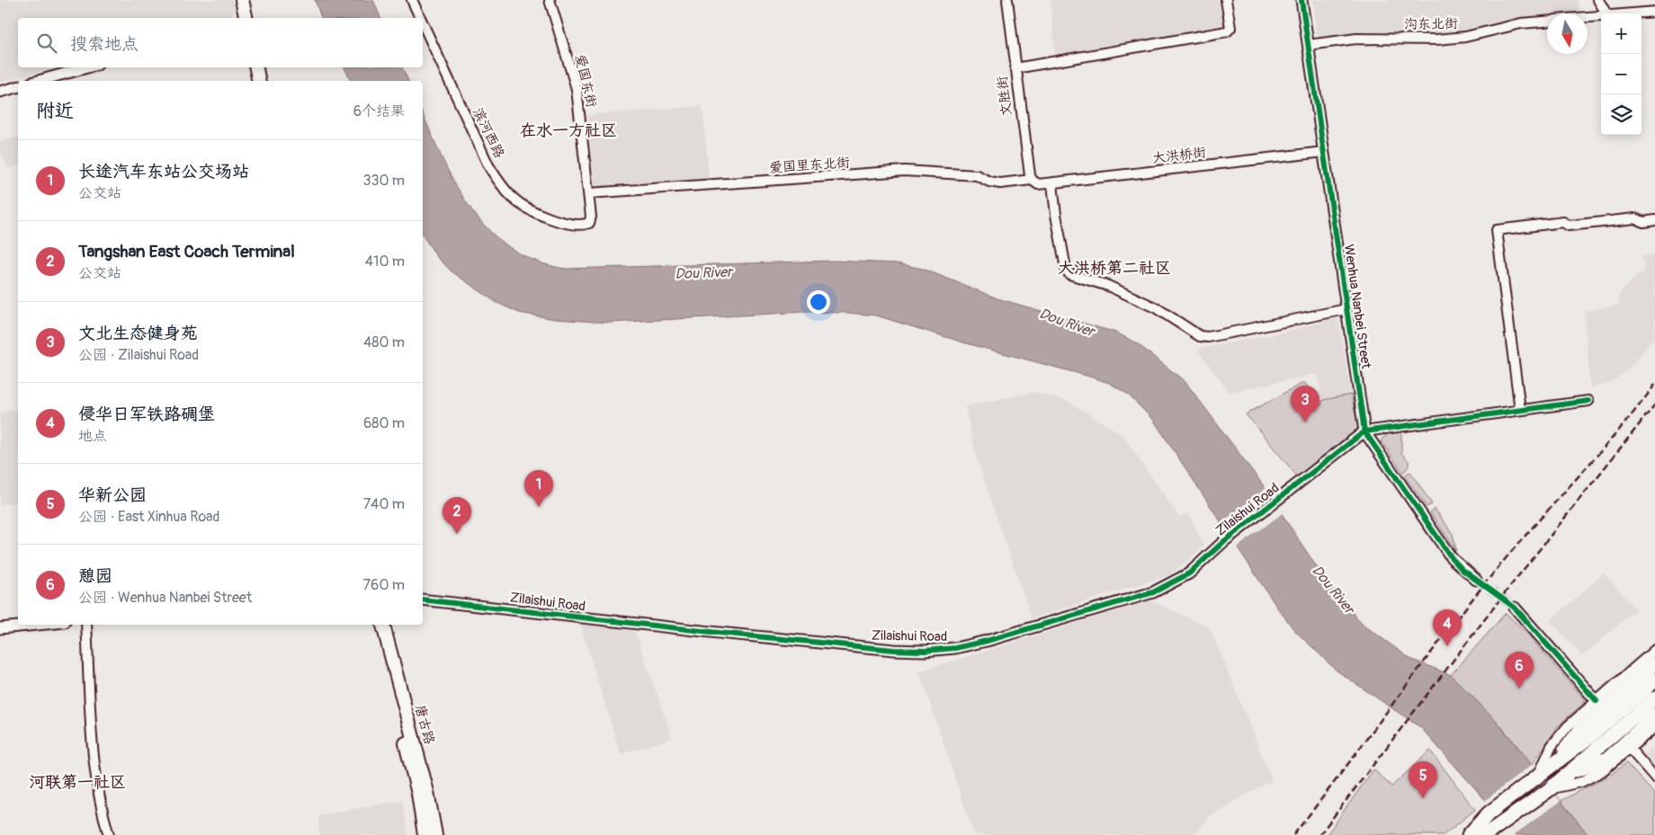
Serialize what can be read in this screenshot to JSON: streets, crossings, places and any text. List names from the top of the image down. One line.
{"streets":{"main road":["唐古路"],"street":["沟东北街","爱国东街","文胜街","滨河西路","大洪桥街","爱国里东北街","Wenhua Nanbei Street","Zilaishui Road"]},"crossings":[["沟东北街","Wenhua Nanbei Street"],["爱国东街","滨河西路"],["爱国东街","爱国里东北街"],["文胜街","大洪桥街"],["文胜街","爱国里东北街"],["大洪桥街","爱国里东北街"],["大洪桥街","Wenhua Nanbei Street"],["Wenhua Nanbei Street","Zilaishui Road"]],"districts":["在水一方社区","大洪桥第二社区","河联第一社区"],"water":["Dou River"],"north":"bottom","page":{"map_buttons":["+","−"],"search":"搜索地点","heading":["附近","6个结果"],"list":[{"mark":"1","name":"长途汽车东站公交场站","note":"公交站","value":"330 m"},{"mark":"2","name":"Tangshan East Coach Terminal","note":"公交站","value":"410 m"},{"mark":"3","name":"文北生态健身苑","note":"公园 · Zilaishui Road","value":"480 m"},{"mark":"4","name":"侵华日军铁路碉堡","note":"地点","value":"680 m"},{"mark":"5","name":"华新公园","note":"公园 · East Xinhua Road","value":"740 m"},{"mark":"6","name":"憩园","note":"公园 · Wenhua Nanbei Street","value":"760 m"}],"pins":["3","1","2","4","6","5"]}}
